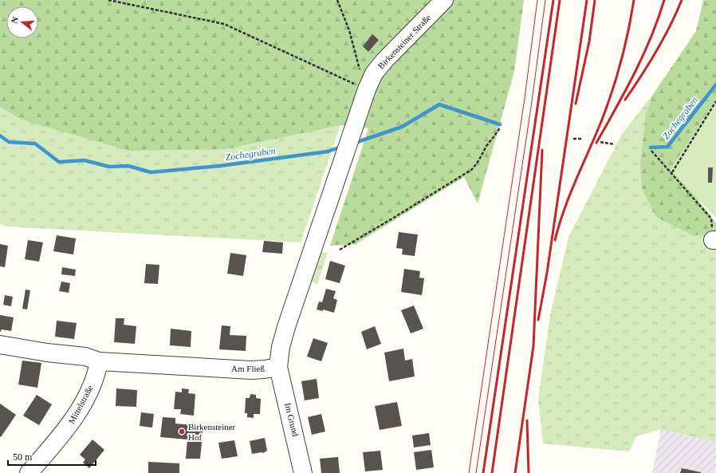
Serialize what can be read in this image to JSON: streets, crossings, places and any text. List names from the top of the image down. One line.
{"streets":{"street":["Birkensteiner Straße","Am Fließ","Mittelstraße","Im Grund"]},"crossings":[["Birkensteiner Straße","Am Fließ"],["Birkensteiner Straße","Im Grund"],["Am Fließ","Mittelstraße"],["Am Fließ","Im Grund"]],"water":["Zochegraben"],"places":["Birkensteiner Hof"],"scale_bar":"50 m","north":"left"}
